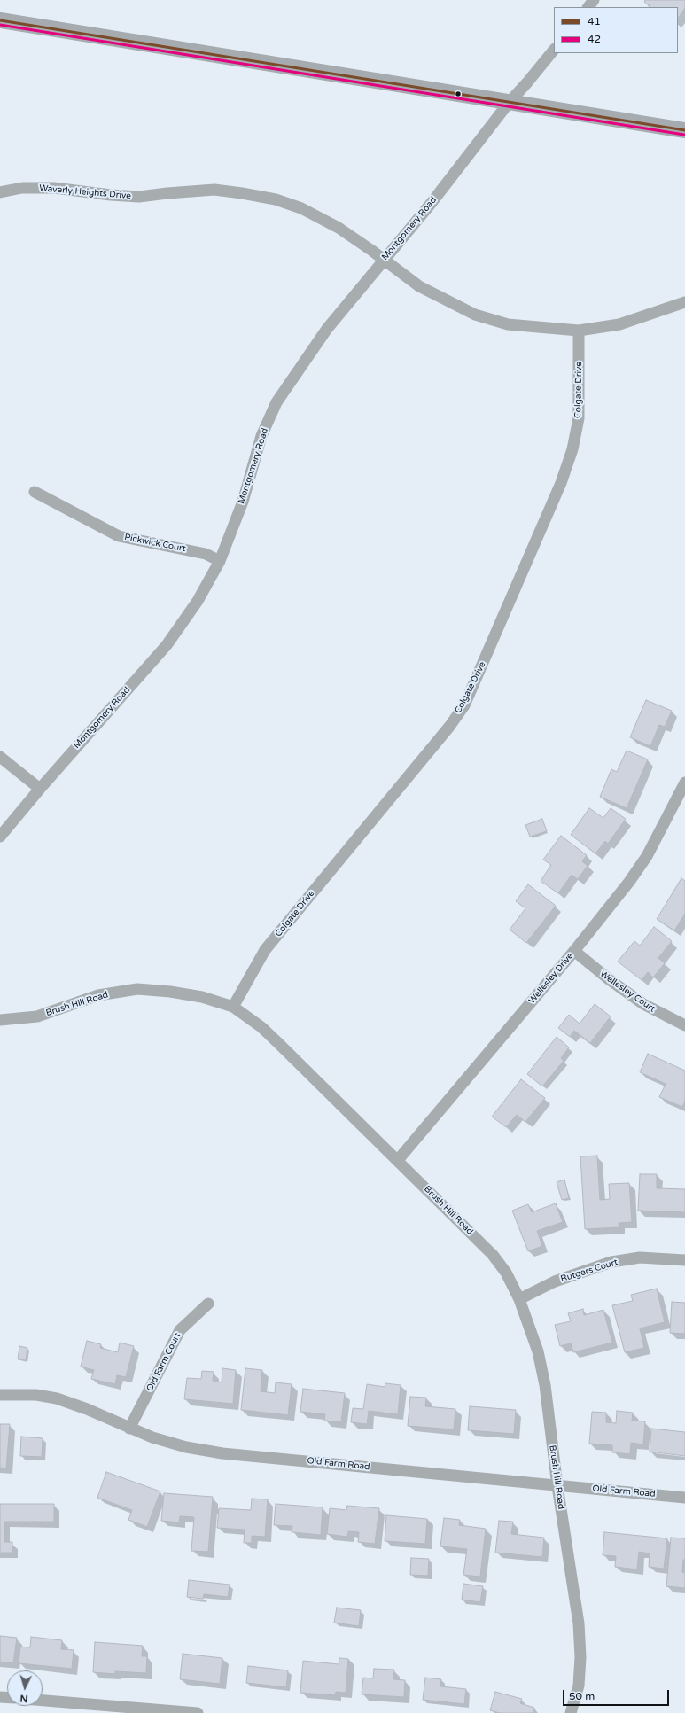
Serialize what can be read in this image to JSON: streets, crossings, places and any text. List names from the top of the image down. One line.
{"streets":{"street":["Waverly Heights Drive","Montgomery Road","Colgate Drive","Pickwick Court","Wellesley Drive","Wellesley Court","Brush Hill Road","Rutgers Court","Old Farm Court","Old Farm Road"]},"crossings":[["Waverly Heights Drive","Montgomery Road"],["Waverly Heights Drive","Colgate Drive"],["Montgomery Road","Pickwick Court"],["Colgate Drive","Brush Hill Road"],["Wellesley Drive","Wellesley Court"],["Wellesley Drive","Brush Hill Road"],["Brush Hill Road","Rutgers Court"],["Brush Hill Road","Old Farm Road"],["Old Farm Court","Old Farm Road"]],"lines":["transit line 41","transit line 42"],"legend":["41","42"],"scale_bar":"50 m","north":"bottom"}
